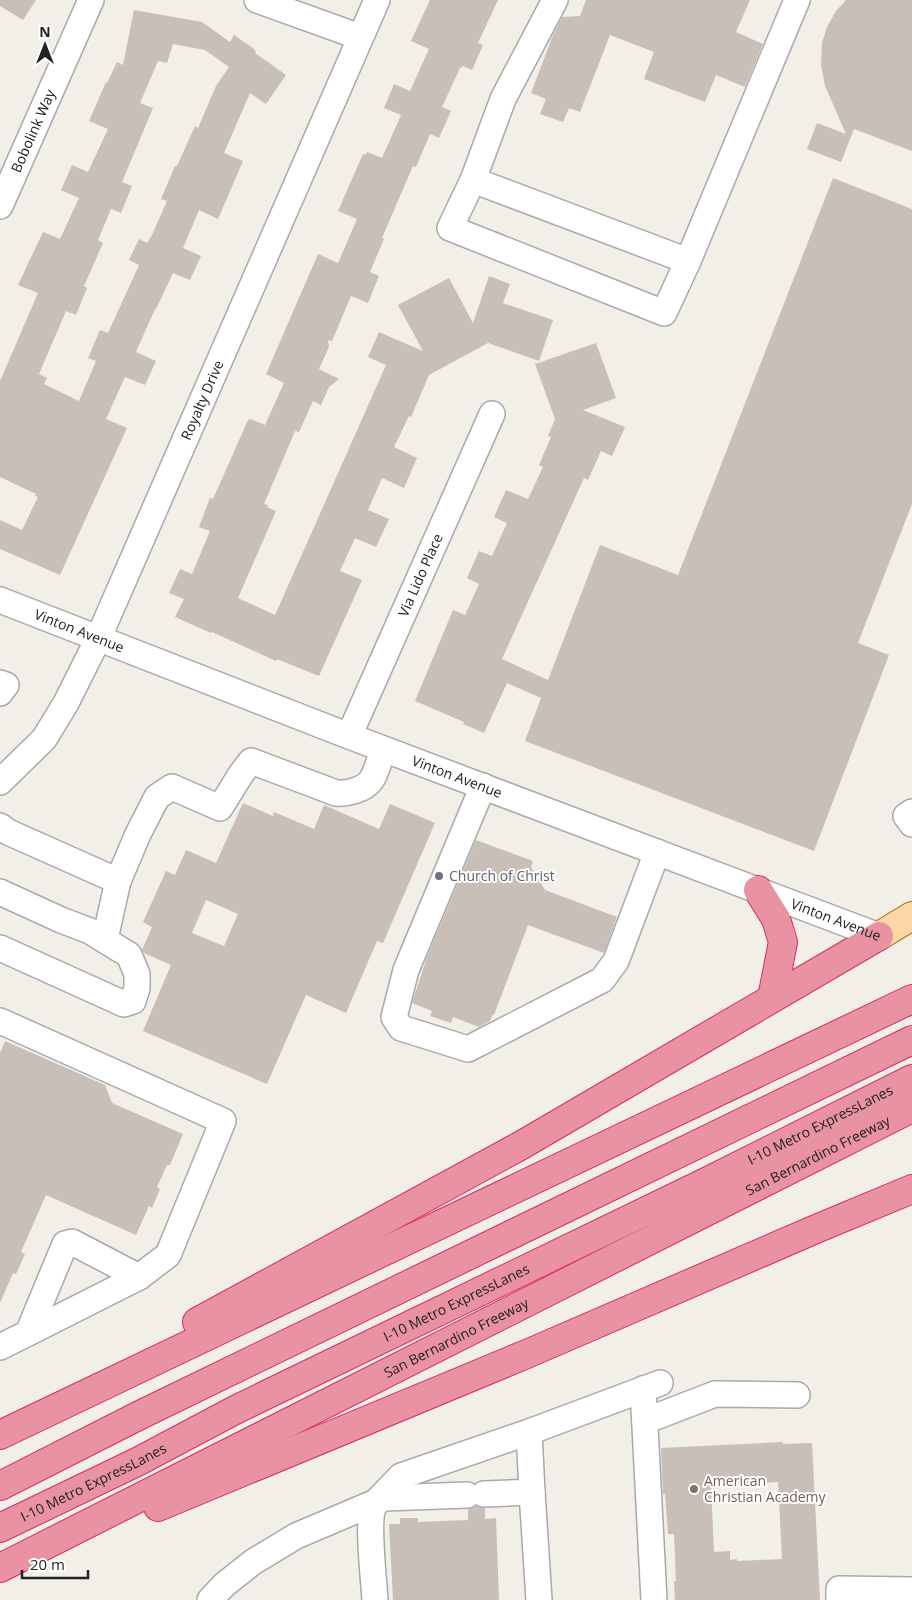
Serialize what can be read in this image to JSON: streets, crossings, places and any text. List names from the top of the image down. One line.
{"streets":{"highway":["I-10 Metro ExpressLanes","San Bernardino Freeway"],"main road":["Vinton Avenue"],"street":["Bobolink Way","Royalty Drive","Via Lido Place"]},"crossings":[["Royalty Drive","Vinton Avenue"],["Via Lido Place","Vinton Avenue"]],"places":["Church of Christ","American Christian Academy"],"scale_bar":"20 m","north":"top"}
